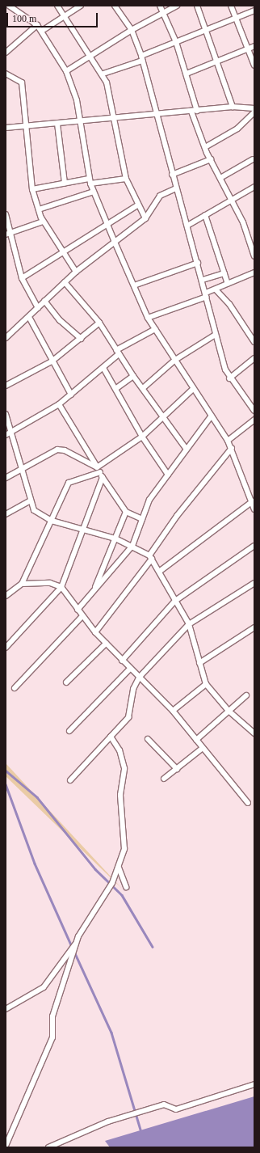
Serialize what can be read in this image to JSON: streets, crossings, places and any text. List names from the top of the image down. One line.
{"scale_bar":"100 m"}
